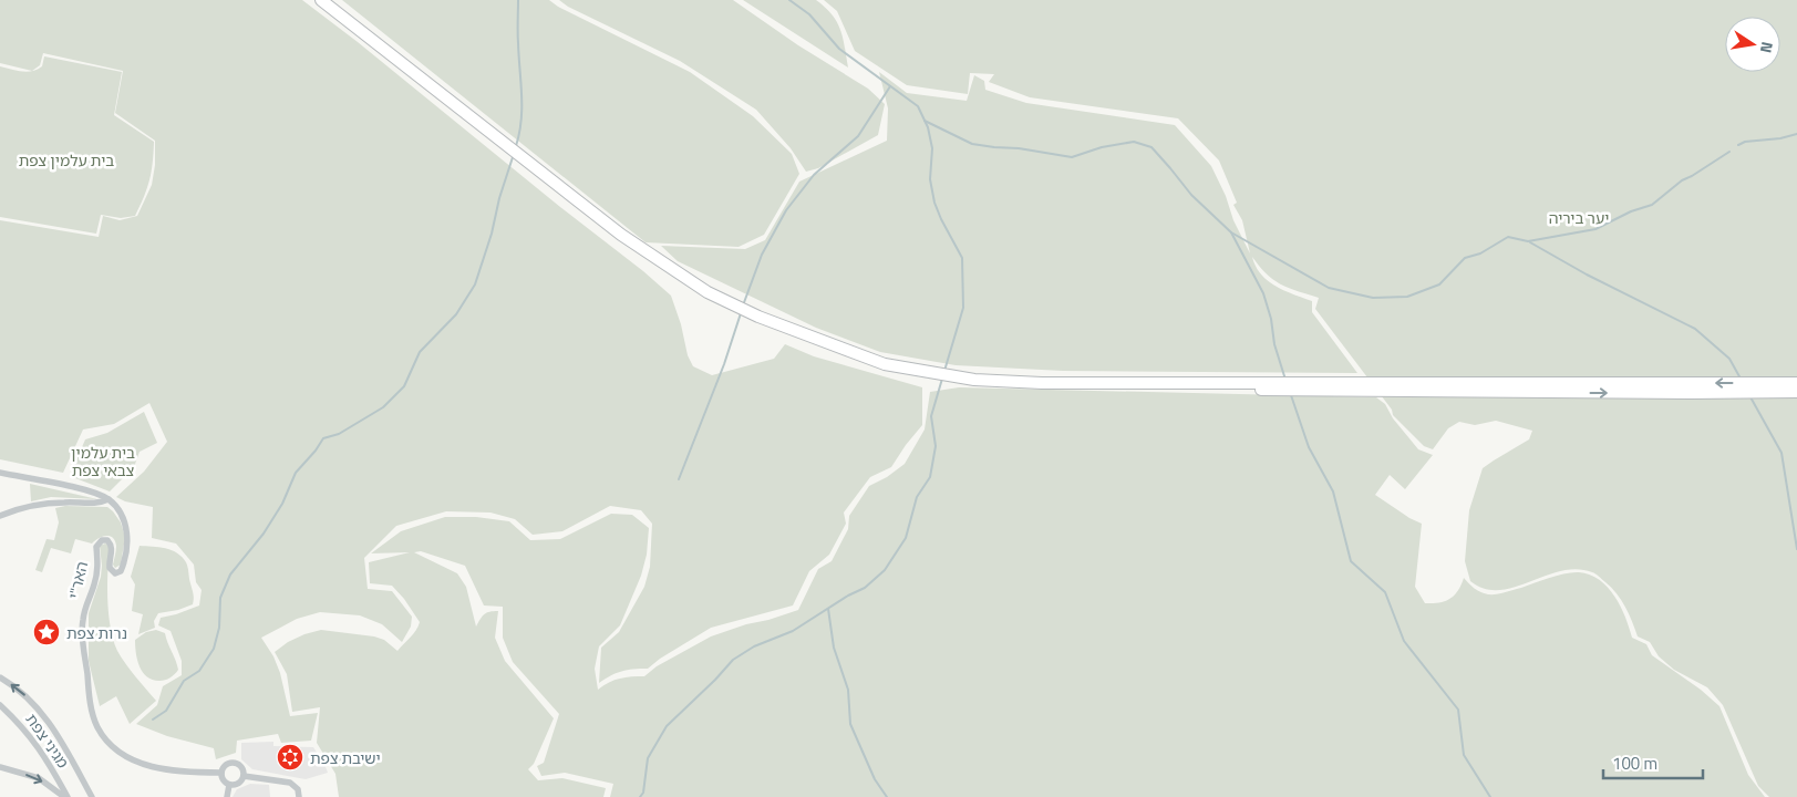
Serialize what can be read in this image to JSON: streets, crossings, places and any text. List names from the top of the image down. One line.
{"streets":{"street":["האר\"י","מגיני צפת"]},"parks":["בית עלמין צפת","יער ביריה","בית עלמין צבאי צפת"],"places":{"place":["נרות צפת"],"synagogue":["ישיבת צפת"]},"scale_bar":"100 m","north":"right"}
